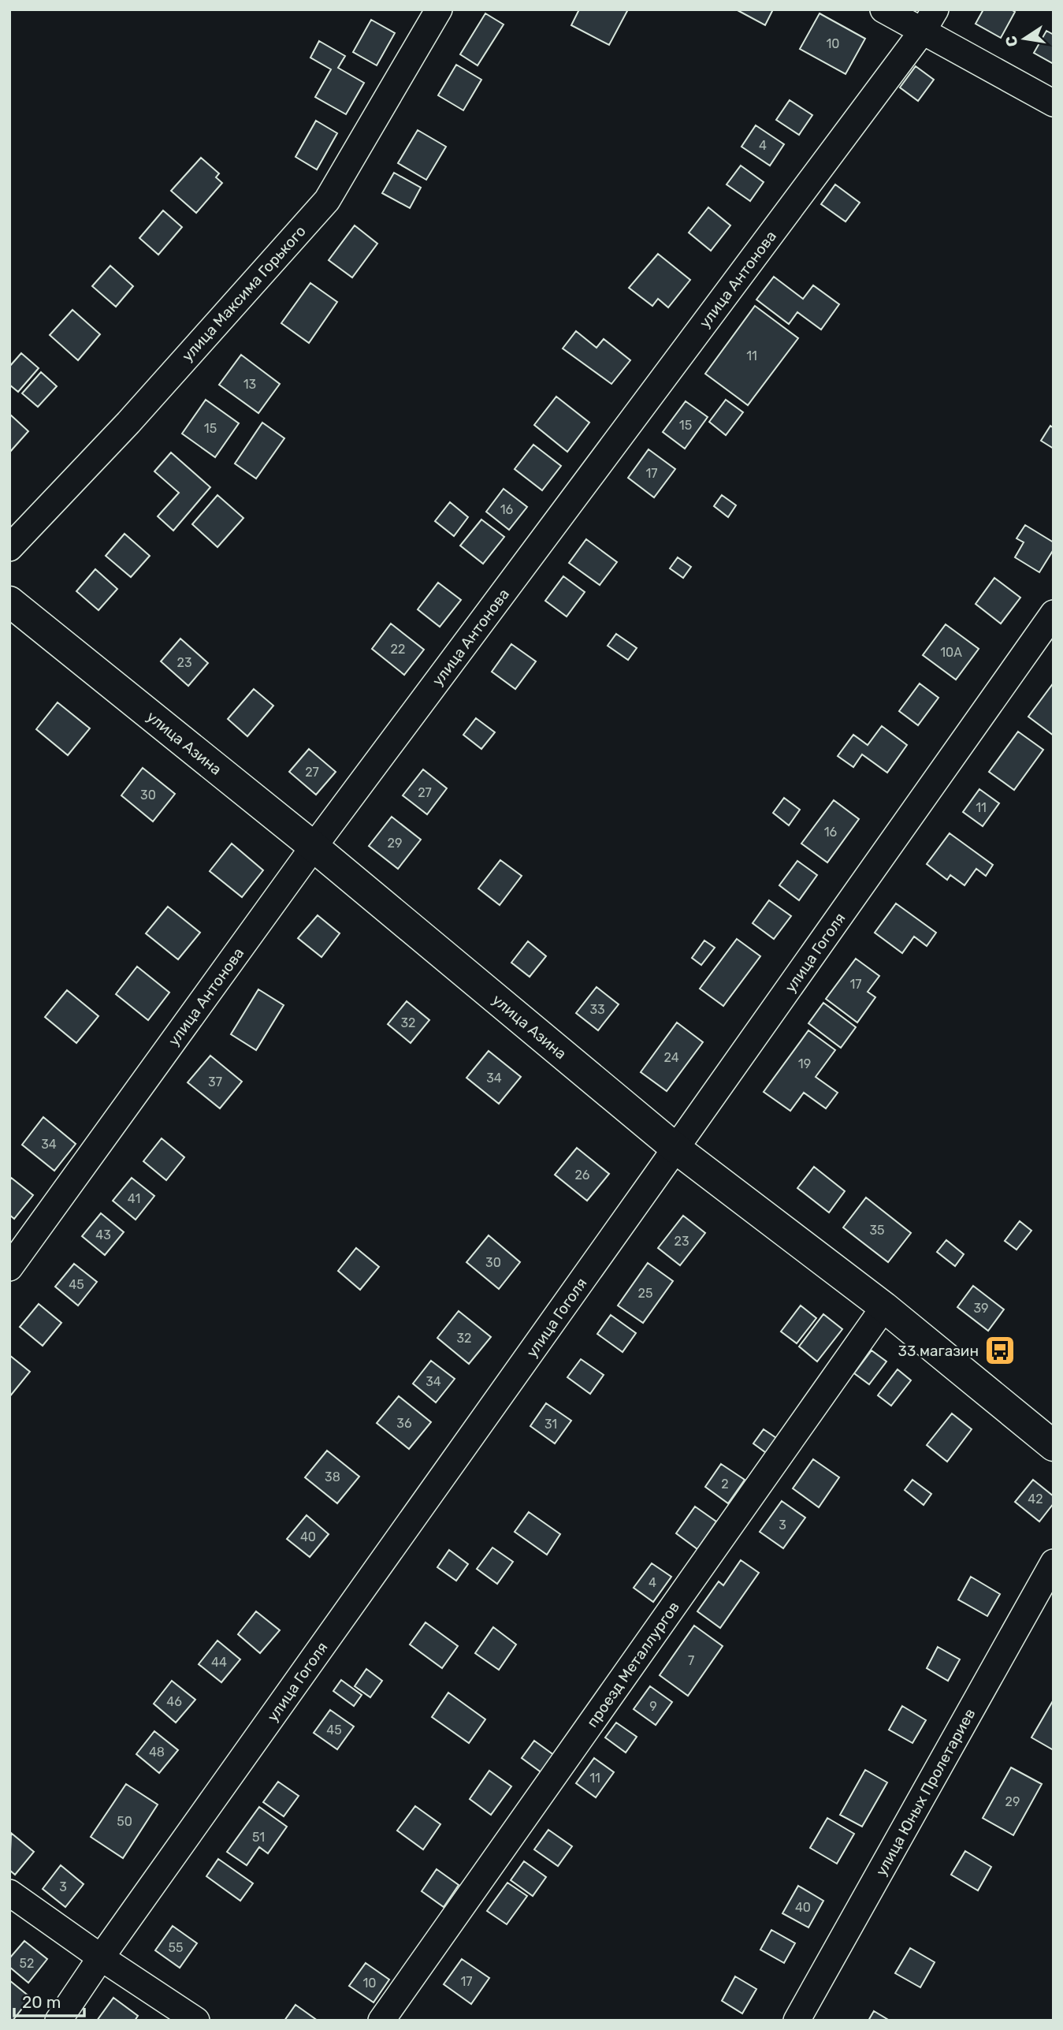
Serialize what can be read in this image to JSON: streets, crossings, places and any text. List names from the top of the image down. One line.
{"streets":{"main road":["улица Азина"],"street":["улица Антонова","улица Максима Горького","улица Гоголя","проезд Металлургов","улица Юных Пролетариев"]},"crossings":[["улица Антонова","улица Азина"],["улица Азина","улица Гоголя"],["улица Азина","проезд Металлургов"]],"places":{"bus stop":["33 магазин"]},"house_numbers":["10","4","11","13","15","15","17","16","22","10А","23","27","27","30","11","16","29","17","33","32","24","19","34","37","34","26","41","35","43","23","30","45","25","39","32","34","36","31","38","2","42","3","40","4","7","44","46","9","45","48","11","29","50","51","3","40","55","52","17","10"],"scale_bar":"20 m","north":"left"}
